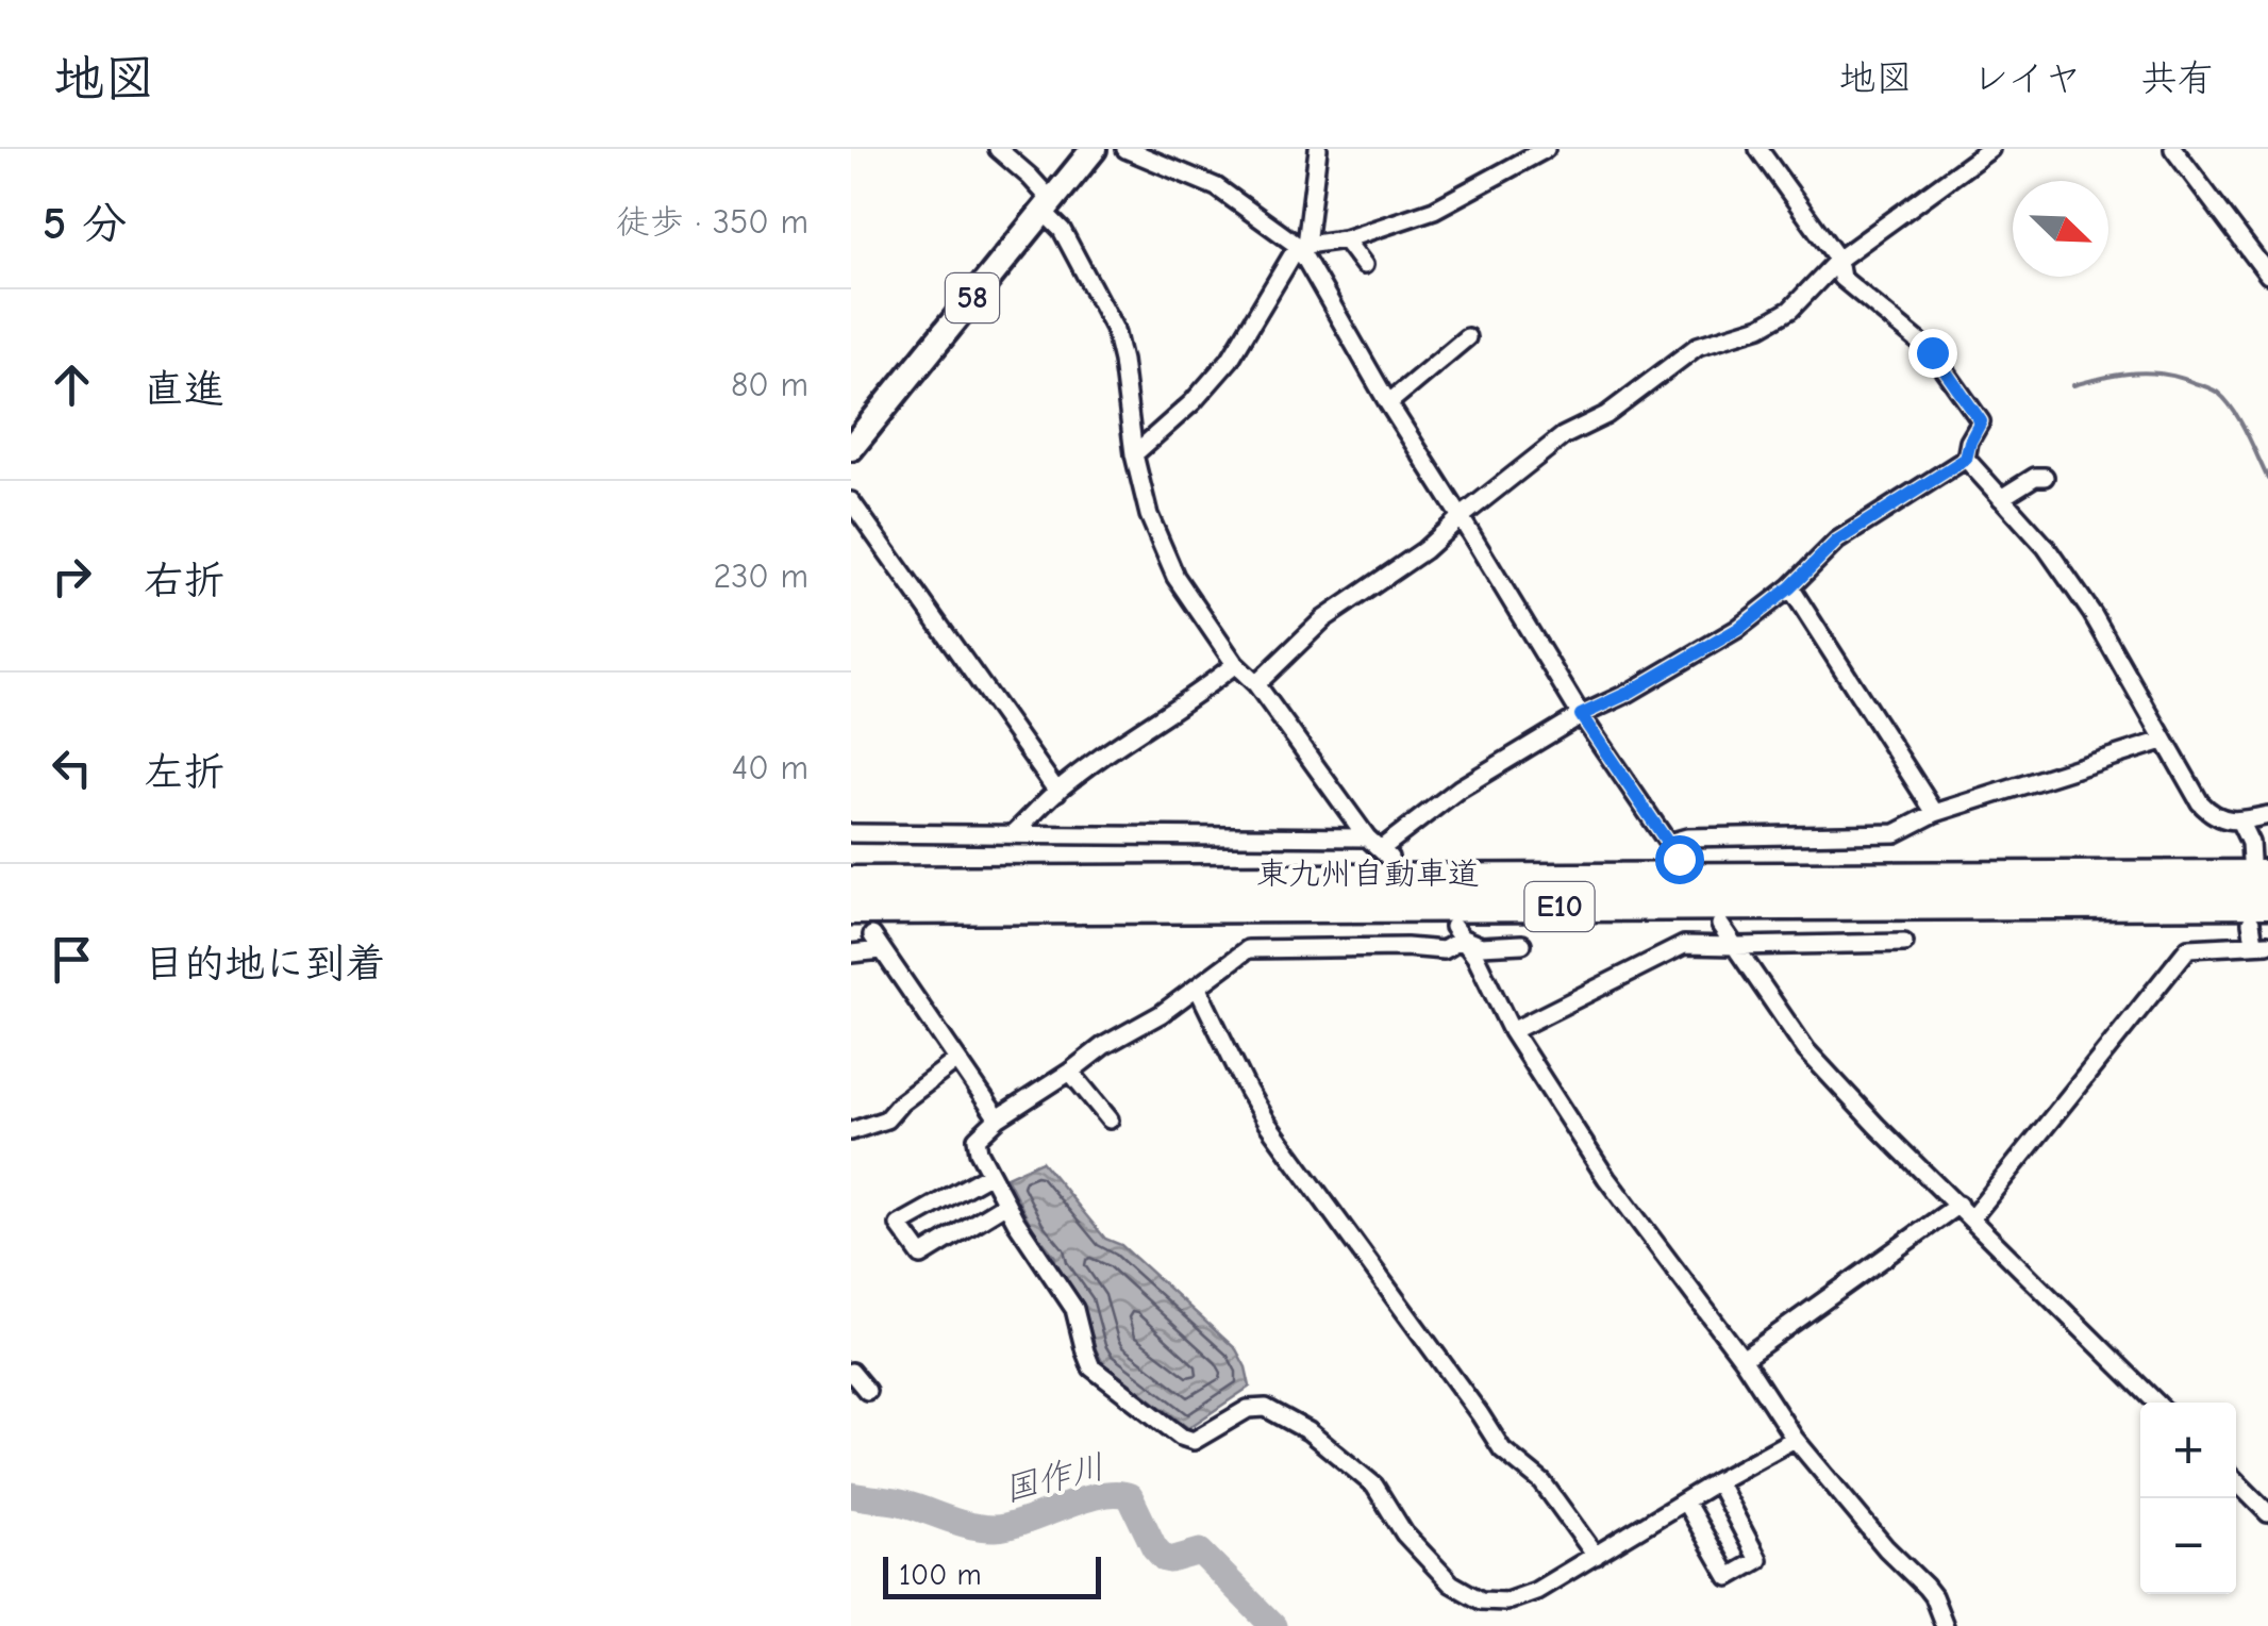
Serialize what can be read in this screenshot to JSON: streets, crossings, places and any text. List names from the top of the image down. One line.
{"streets":{"highway":["東九州自動車道","E10"],"main road":["58"]},"water":["国作川"],"scale_bar":"100 m","north":"bottom right","page":{"header":"地図","nav":["地図","レイヤ","共有"],"heading":["5 分","徒歩 · 350 m"],"list":[["直進","80 m"],["右折","230 m"],["左折","40 m"],"目的地に到着"],"map_buttons":["+","−"],"scale":"100 m"}}
